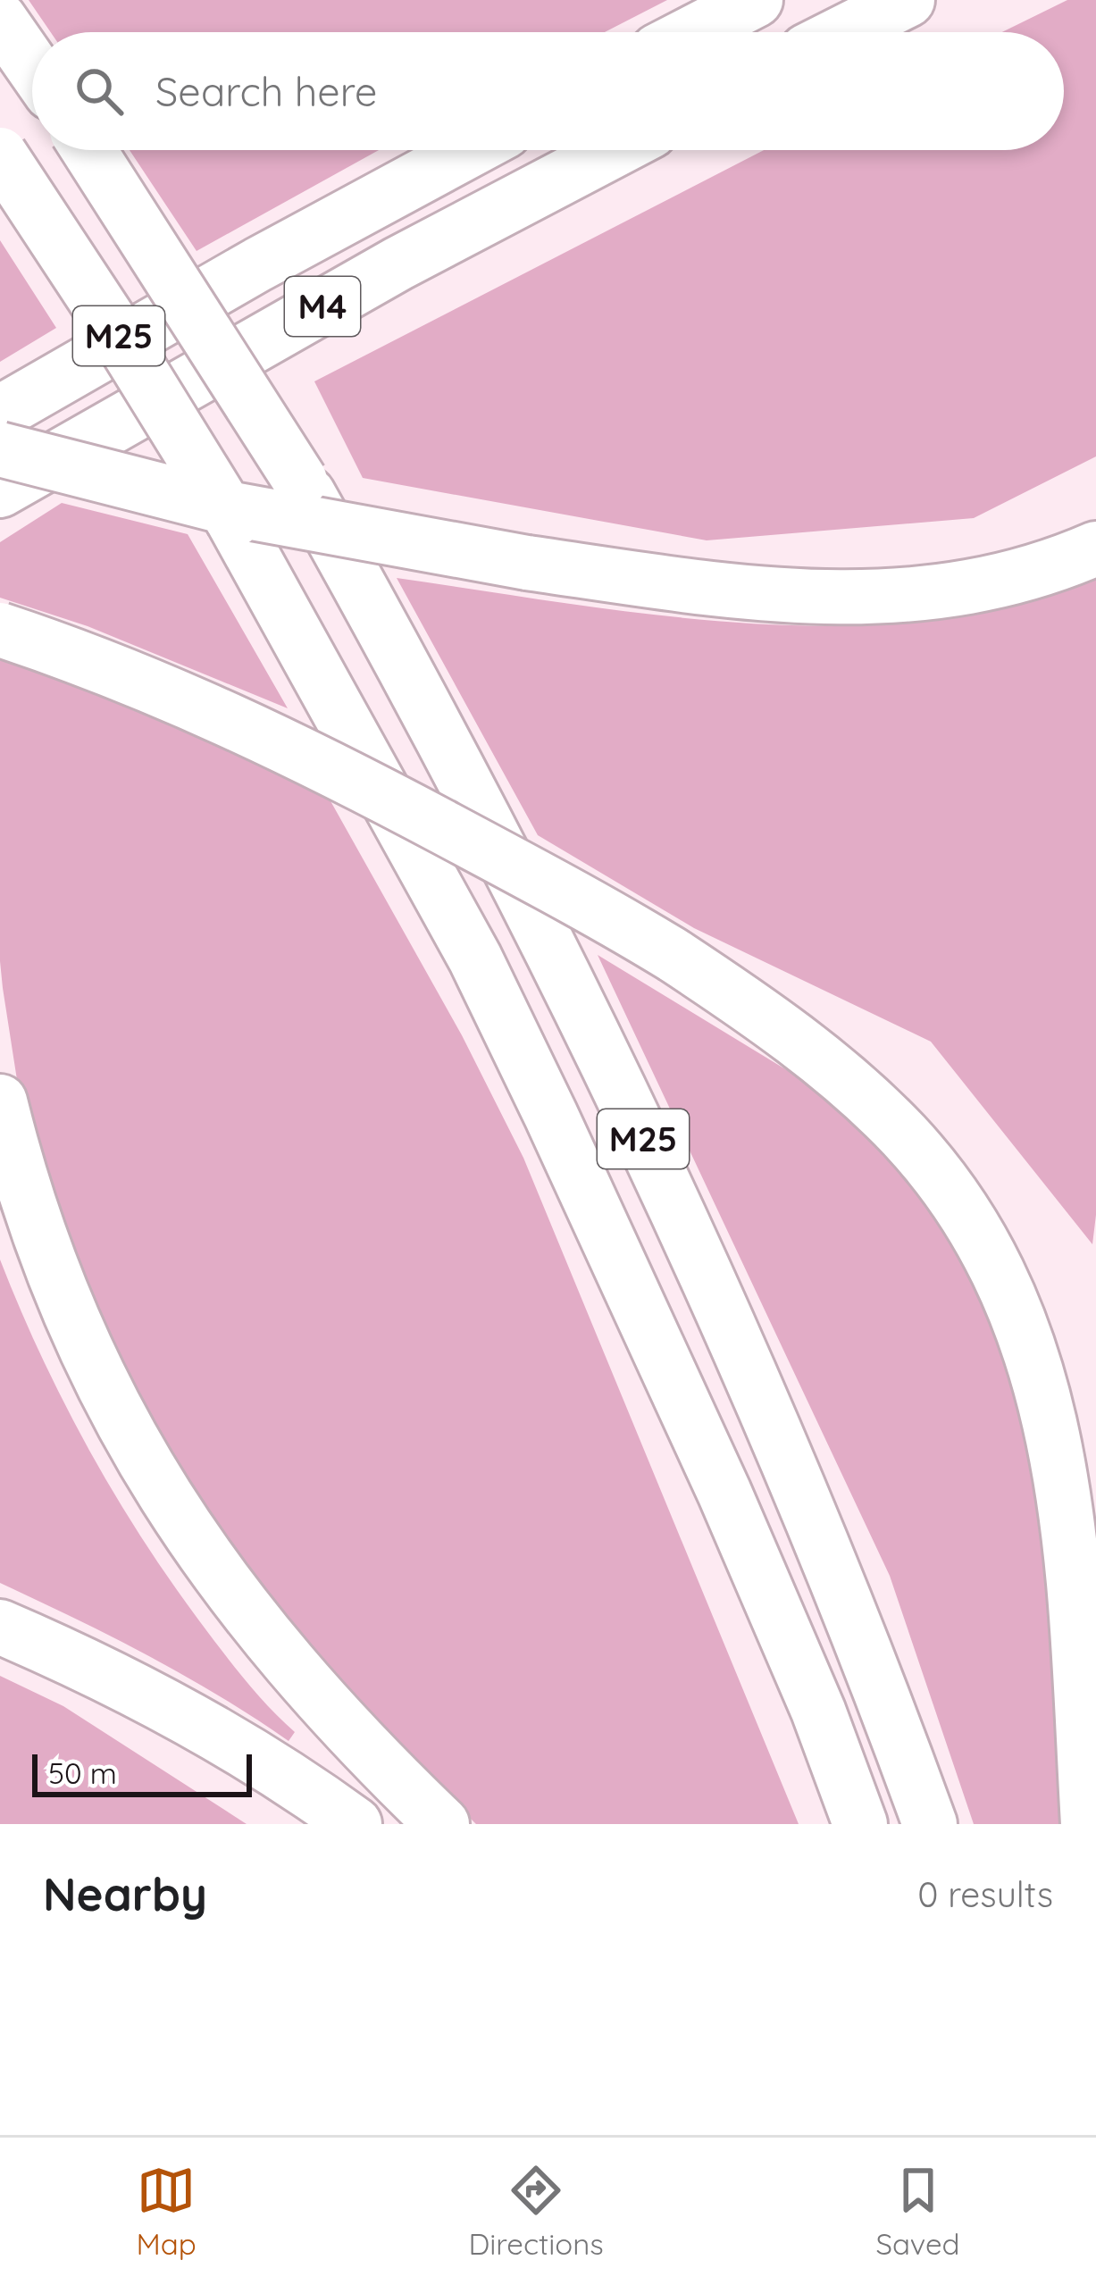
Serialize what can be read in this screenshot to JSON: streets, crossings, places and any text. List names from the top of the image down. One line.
{"streets":{"highway":["M4","M25"]},"scale_bar":"50 m","page":{"search":"Search here","scale":"50 m","heading":["Nearby","0 results"],"nav":["Map","Directions","Saved"]}}
